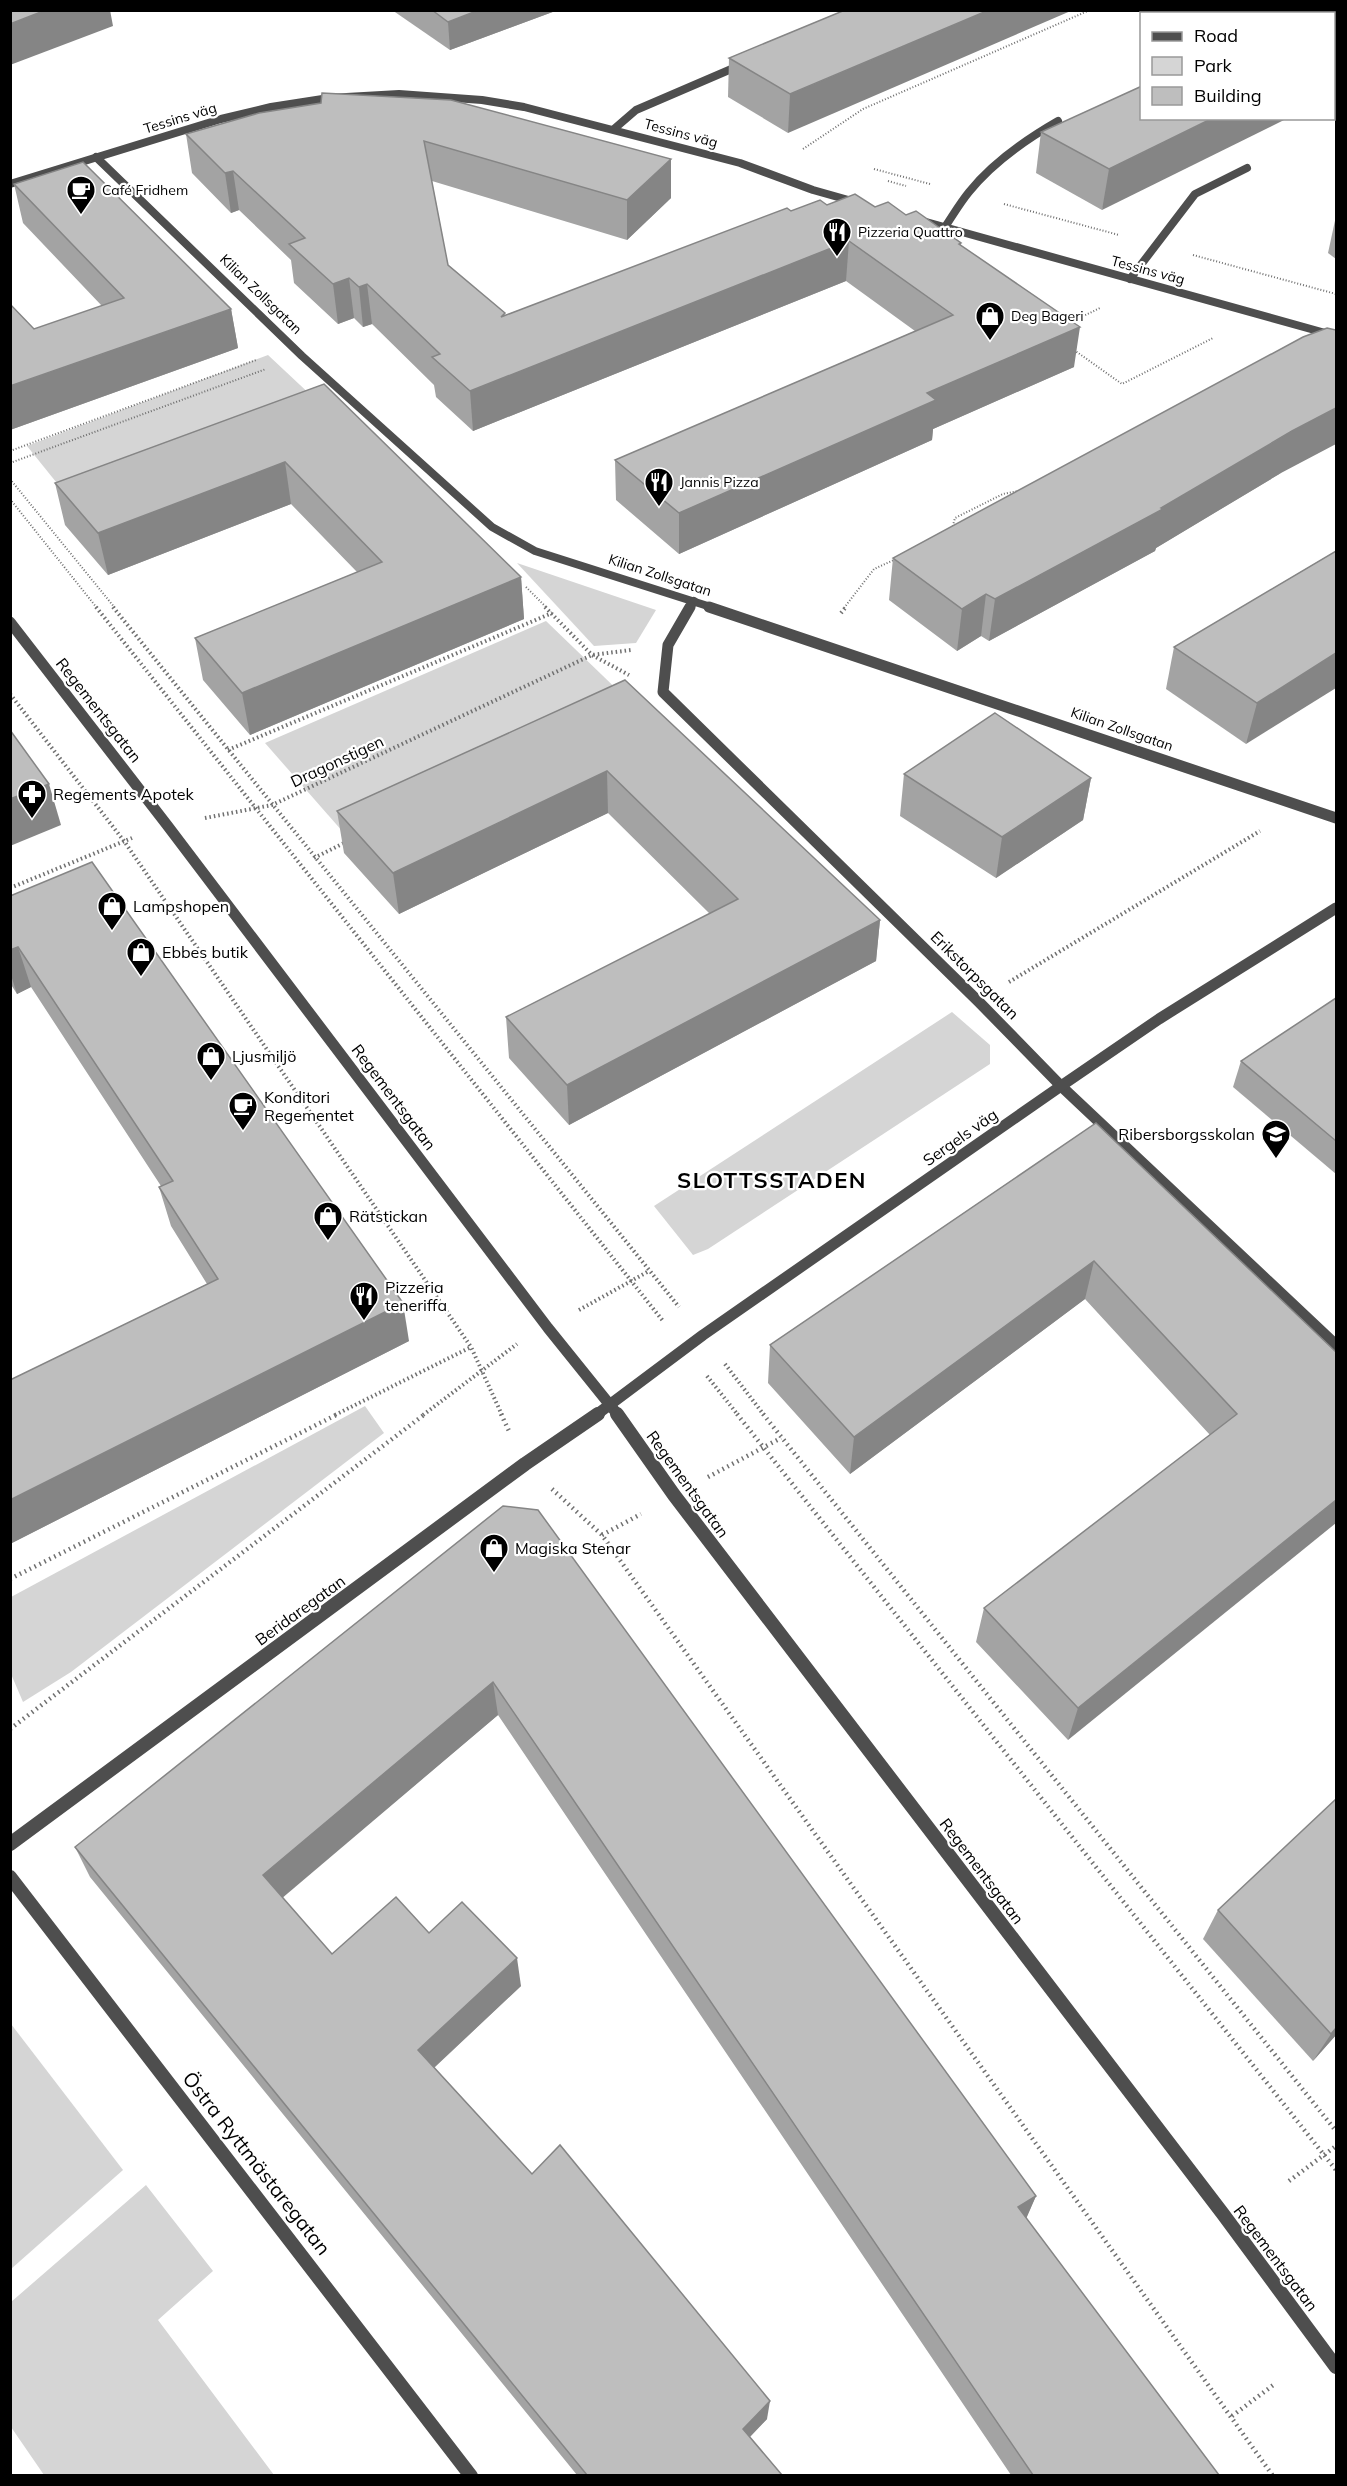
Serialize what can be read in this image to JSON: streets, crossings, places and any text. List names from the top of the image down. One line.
{"streets":{"street":["Tessins väg","Kilian Zollsgatan","Regementsgatan","Erikstorpsgatan","Sergels väg","Beridaregatan","Östra Ryttmästaregatan"],"path":["Dragonstigen"]},"crossings":[["Tessins väg","Kilian Zollsgatan"],["Regementsgatan","Dragonstigen"],["Regementsgatan","Sergels väg"],["Regementsgatan","Beridaregatan"],["Erikstorpsgatan","Sergels väg"],["Sergels väg","Beridaregatan"]],"districts":["SLOTTSSTADEN"],"places":{"cafe":["Café Fridhem","Konditori Regementet"],"restaurant":["Pizzeria Quattro","Jannis Pizza","Pizzeria teneriffa"],"shop":["Deg Bageri","Lampshopen","Ebbes butik","Ljusmiljö","Rätstickan","Magiska Stenar"],"pharmacy":["Regements Apotek"],"school or university":["Ribersborgsskolan"]},"legend":["Road","Park","Building"]}
